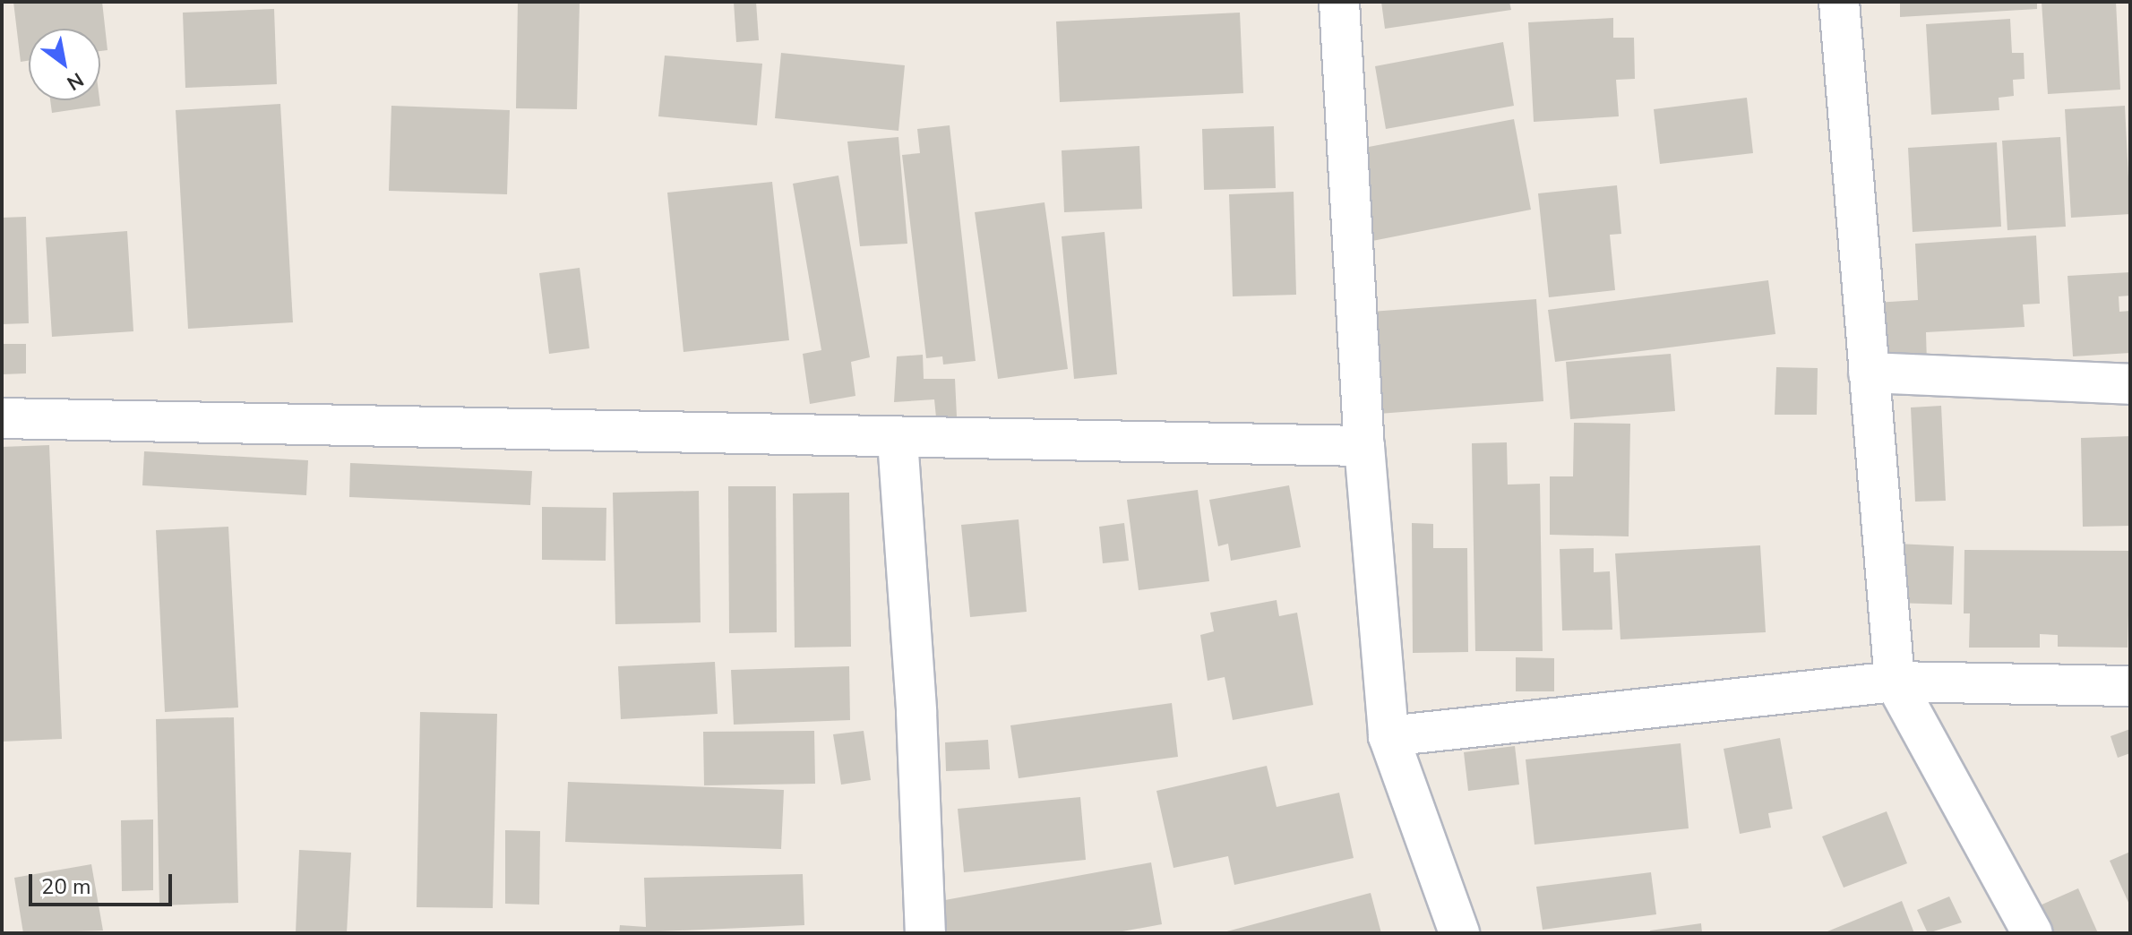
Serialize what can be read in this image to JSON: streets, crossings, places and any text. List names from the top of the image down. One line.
{"scale_bar":"20 m","north":"bottom right"}
